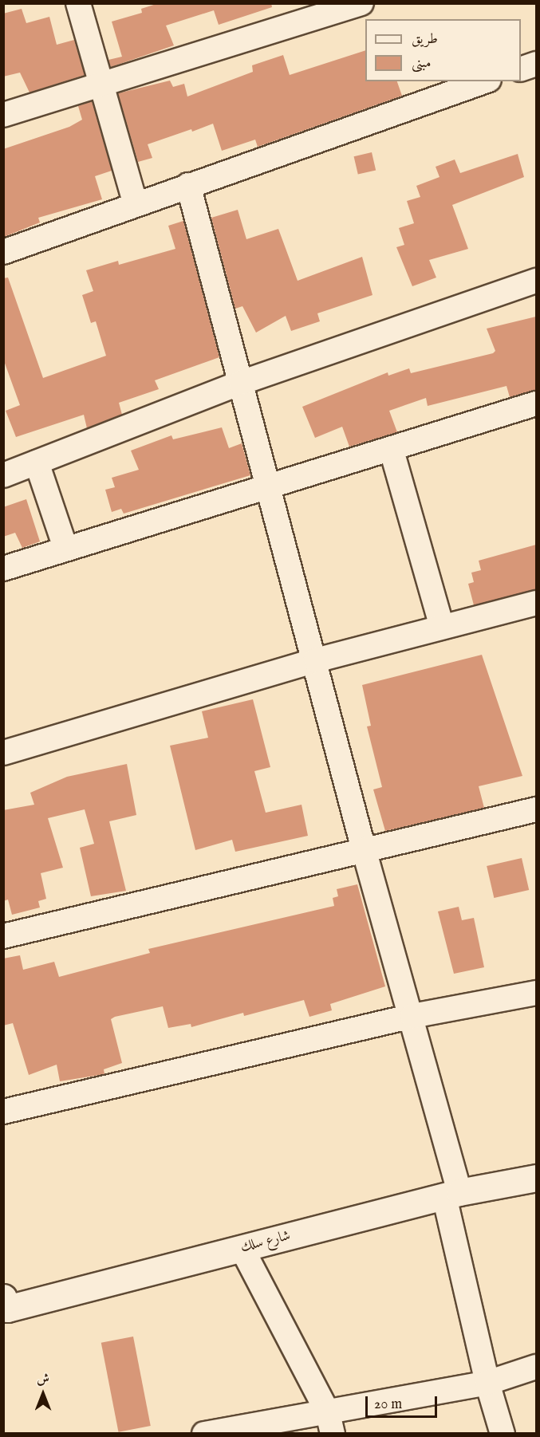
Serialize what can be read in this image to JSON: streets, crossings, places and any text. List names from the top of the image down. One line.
{"streets":{"street":["شارع سلك"]},"legend":["طريق","مبنى"],"scale_bar":"20 m","north":"top"}
